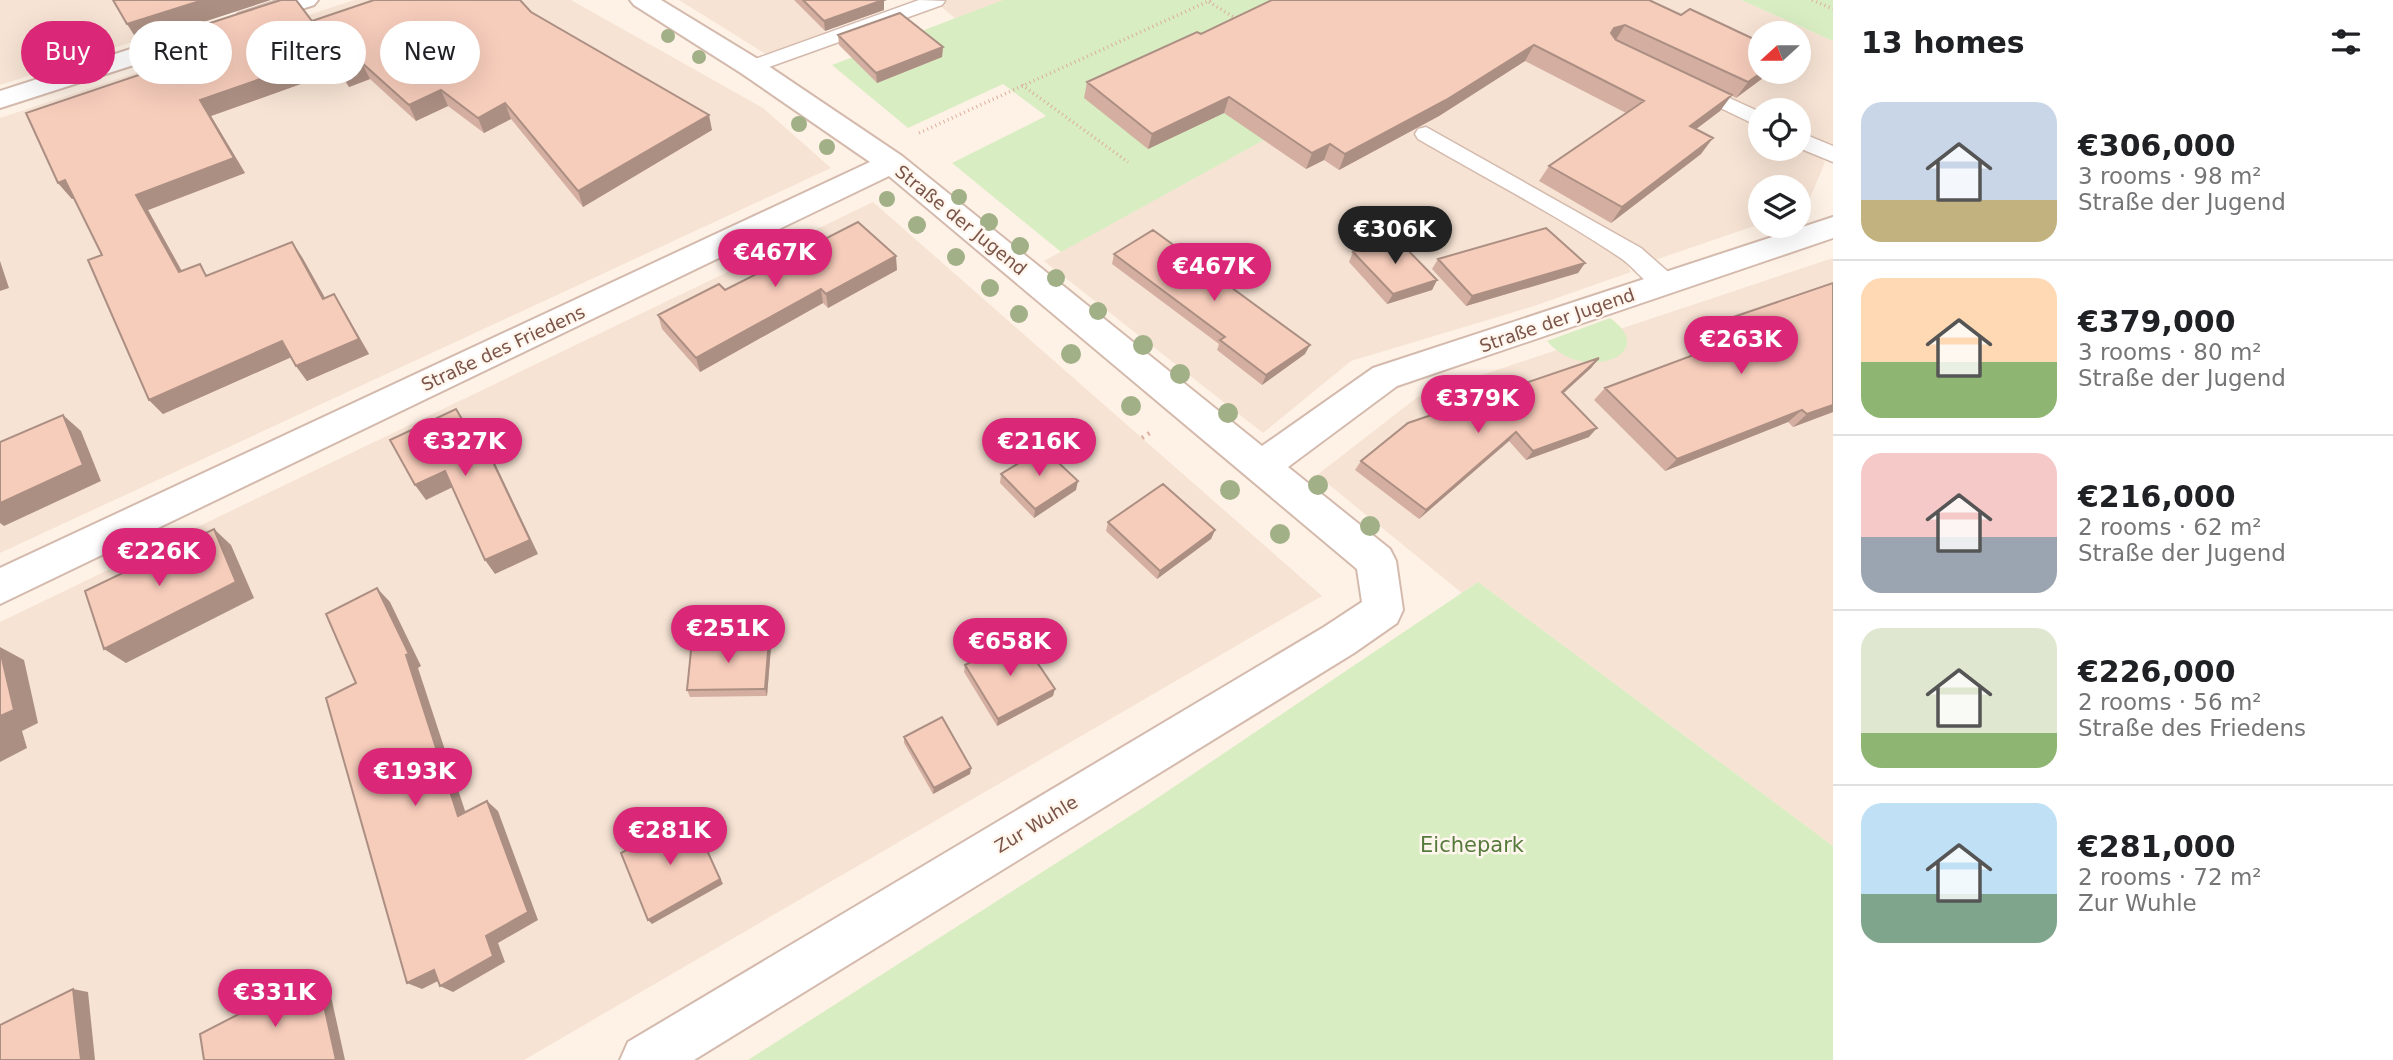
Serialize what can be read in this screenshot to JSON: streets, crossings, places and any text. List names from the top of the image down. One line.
{"streets":{"street":["Straße der Jugend","Straße des Friedens","Zur Wuhle"]},"crossings":[["Straße der Jugend","Straße des Friedens"],["Straße der Jugend","Zur Wuhle"]],"parks":["Eichepark"],"north":"left","page":{"heading":"13 homes","chip":["Buy","Rent","Filters","New"],"list":[{"name":"€306,000","note":"3 rooms · 98 m² · Straße der Jugend"},{"name":"€379,000","note":"3 rooms · 80 m² · Straße der Jugend"},{"name":"€216,000","note":"2 rooms · 62 m² · Straße der Jugend"},{"name":"€226,000","note":"2 rooms · 56 m² · Straße des Friedens"},{"name":"€281,000","note":"2 rooms · 72 m² · Zur Wuhle"}],"price":["€306K","€467K","€467K","€263K","€379K","€327K","€216K","€226K","€251K","€658K","€193K","€281K","€331K"]}}
